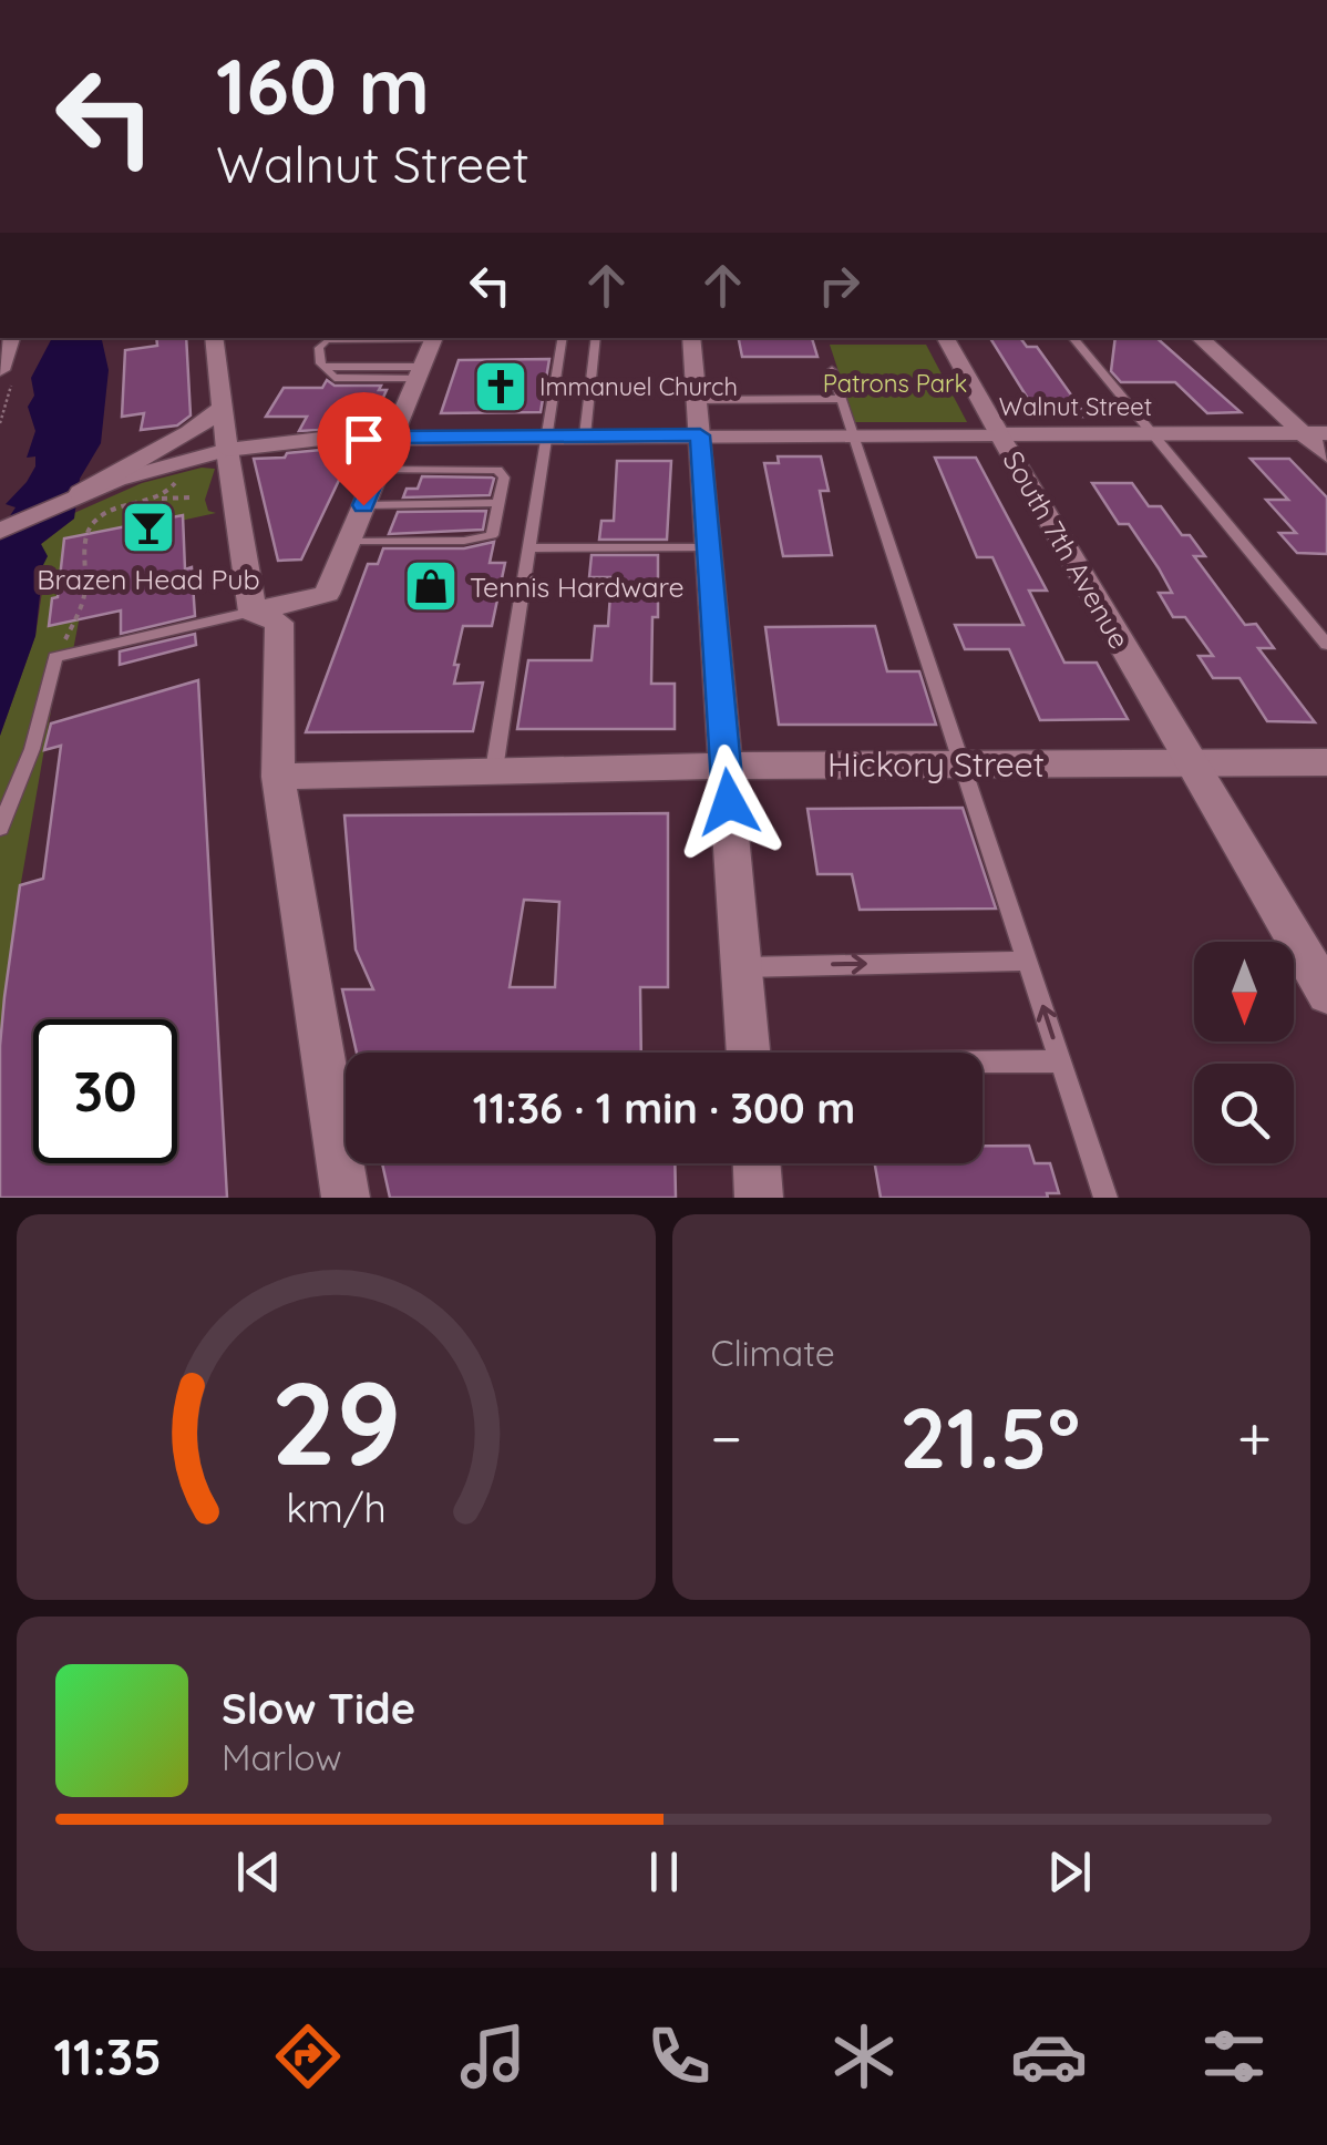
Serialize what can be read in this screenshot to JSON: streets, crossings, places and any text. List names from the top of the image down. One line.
{"streets":{"street":["Walnut Street","South 7th Avenue","Hickory Street"]},"crossings":[["Walnut Street","South 7th Avenue"],["South 7th Avenue","Hickory Street"]],"parks":["Patrons Park"],"places":{"church":["Immanuel Church"],"bar":["Brazen Head Pub"],"shop":["Tennis Hardware"]},"north":"bottom","page":{"turn":["160 m","Walnut Street"],"limit":"30","trip":"11:36 · 1 min · 300 m","tile":"Climate","heat":["−","21.5°","+"],"song":["Slow Tide","Marlow"],"tabs":"11:35","gauge":["29","km/h"]}}
